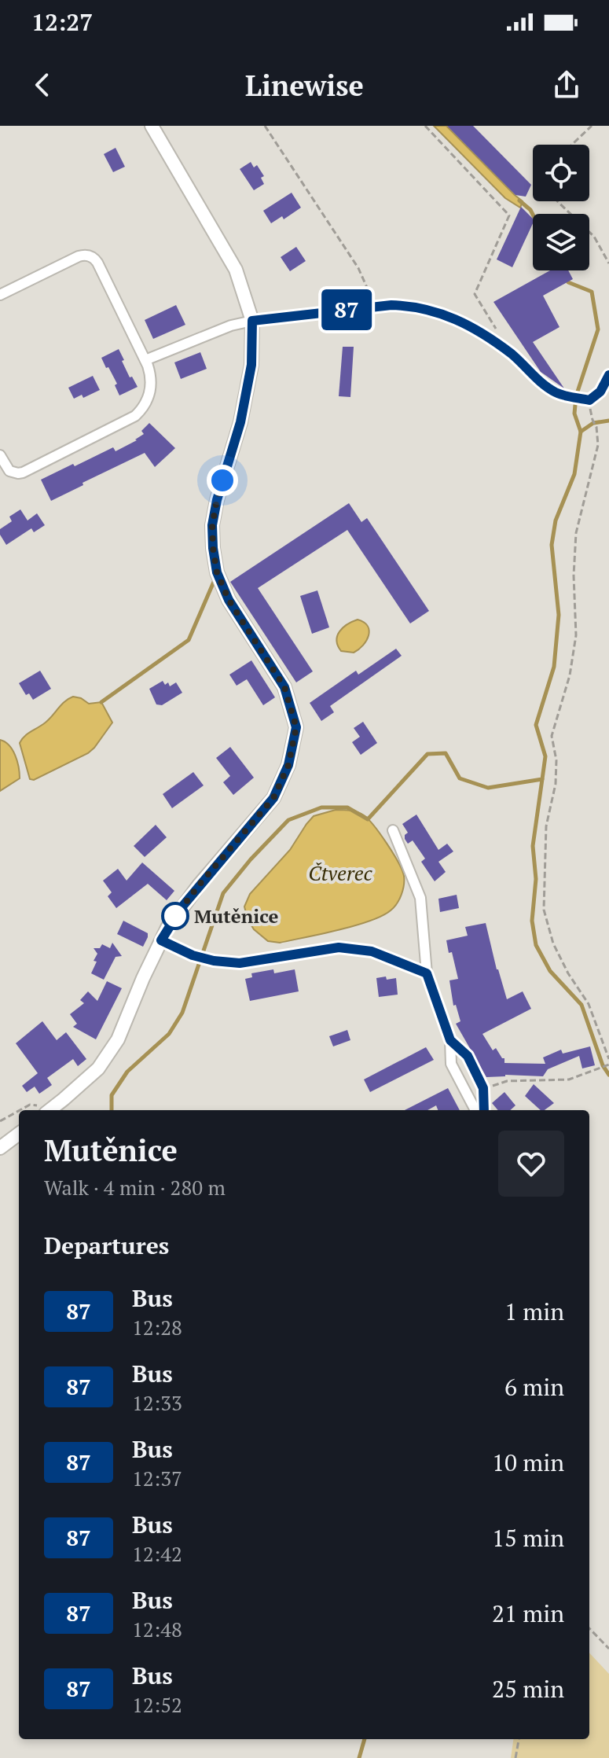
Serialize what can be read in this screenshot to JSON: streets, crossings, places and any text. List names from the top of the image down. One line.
{"water":["Čtverec"],"places":["Mutěnice"],"lines":["bus line 87"],"page":{"status":"12:27","header":"Linewise","on_map":"87","heading":[["Mutěnice","Walk · 4 min · 280 m"],"Departures"],"list":[{"mark":"87","name":"Bus","note":"12:28","value":"1 min"},{"mark":"87","name":"Bus","note":"12:33","value":"6 min"},{"mark":"87","name":"Bus","note":"12:37","value":"10 min"},{"mark":"87","name":"Bus","note":"12:42","value":"15 min"},{"mark":"87","name":"Bus","note":"12:48","value":"21 min"},{"mark":"87","name":"Bus","note":"12:52","value":"25 min"}]}}
